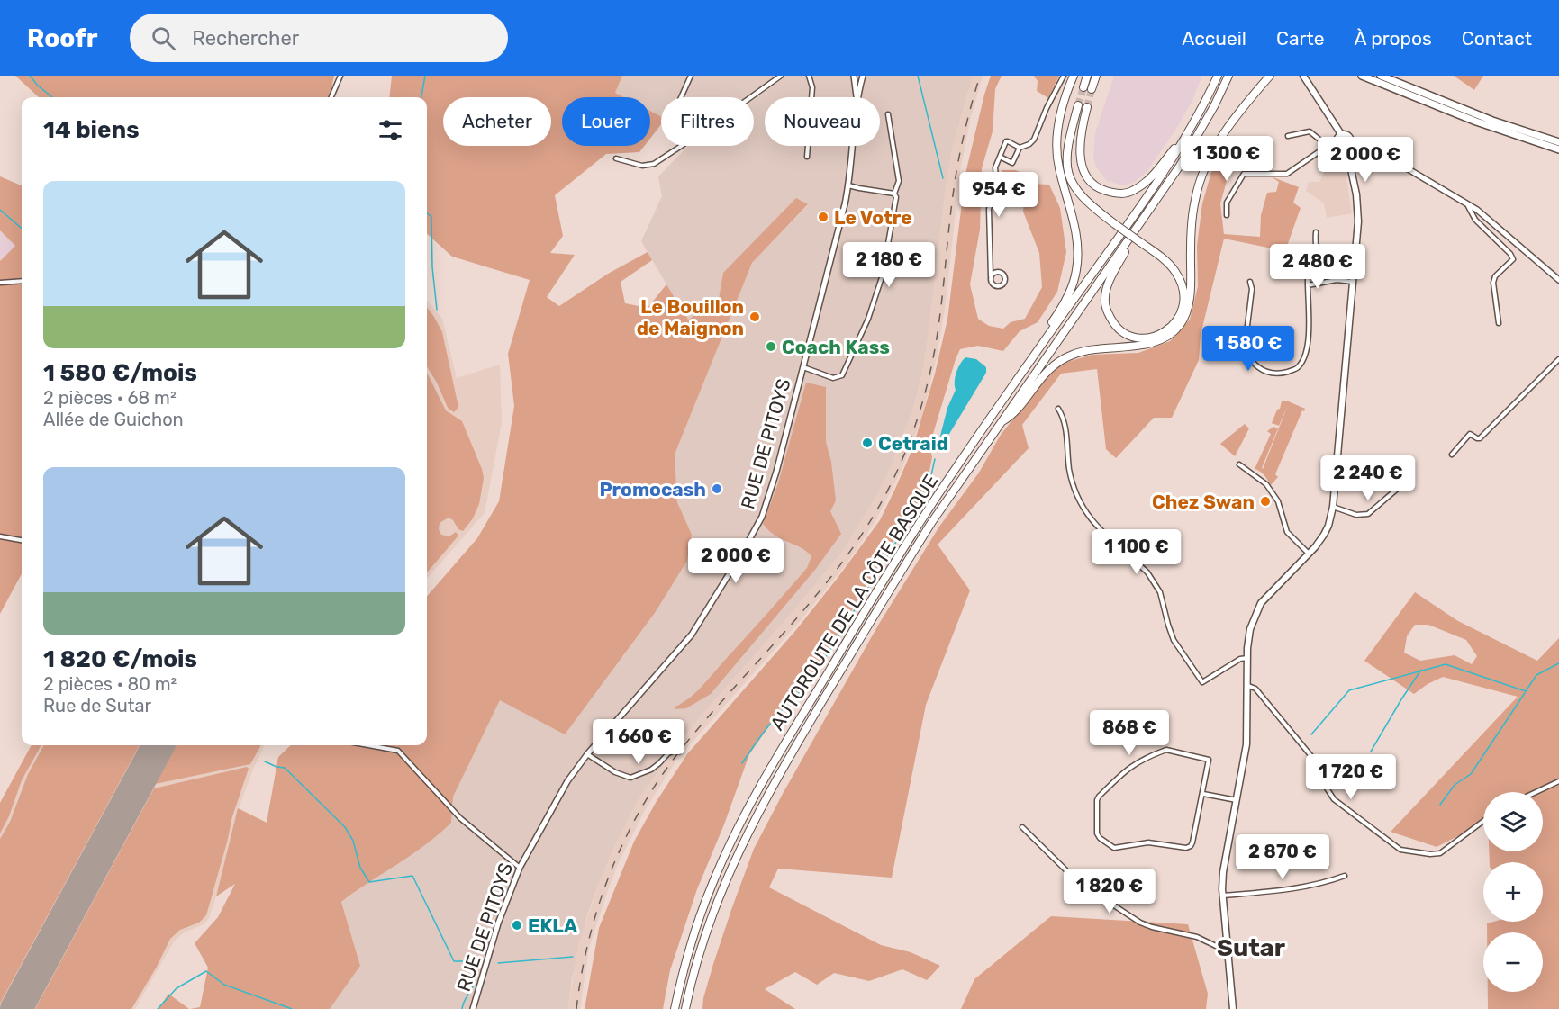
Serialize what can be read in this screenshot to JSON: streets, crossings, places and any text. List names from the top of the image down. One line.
{"streets":{"highway":["AUTOROUTE DE LA CÔTE BASQUE"],"street":["RUE DE PITOYS"]},"districts":["Sutar"],"places":["Le Votre","Le Bouillon de Maignon","Coach Kass","Cetraid","Promocash","Chez Swan","EKLA"],"page":{"header":"Roofr","search":"Rechercher","nav":["Accueil","Carte","À propos","Contact"],"chip":["Acheter","Louer","Filtres","Nouveau"],"heading":"14 biens","price":["1 300 €","2 000 €","954 €","2 180 €","2 480 €","1 580 €","2 240 €","1 100 €","2 000 €","868 €","1 660 €","1 720 €","2 870 €","1 820 €"],"list":[{"name":"1 580 €/mois","note":"2 pièces · 68 m² · Allée de Guichon"},{"name":"1 820 €/mois","note":"2 pièces · 80 m² · Rue de Sutar"}],"map_buttons":["+","−"]}}
